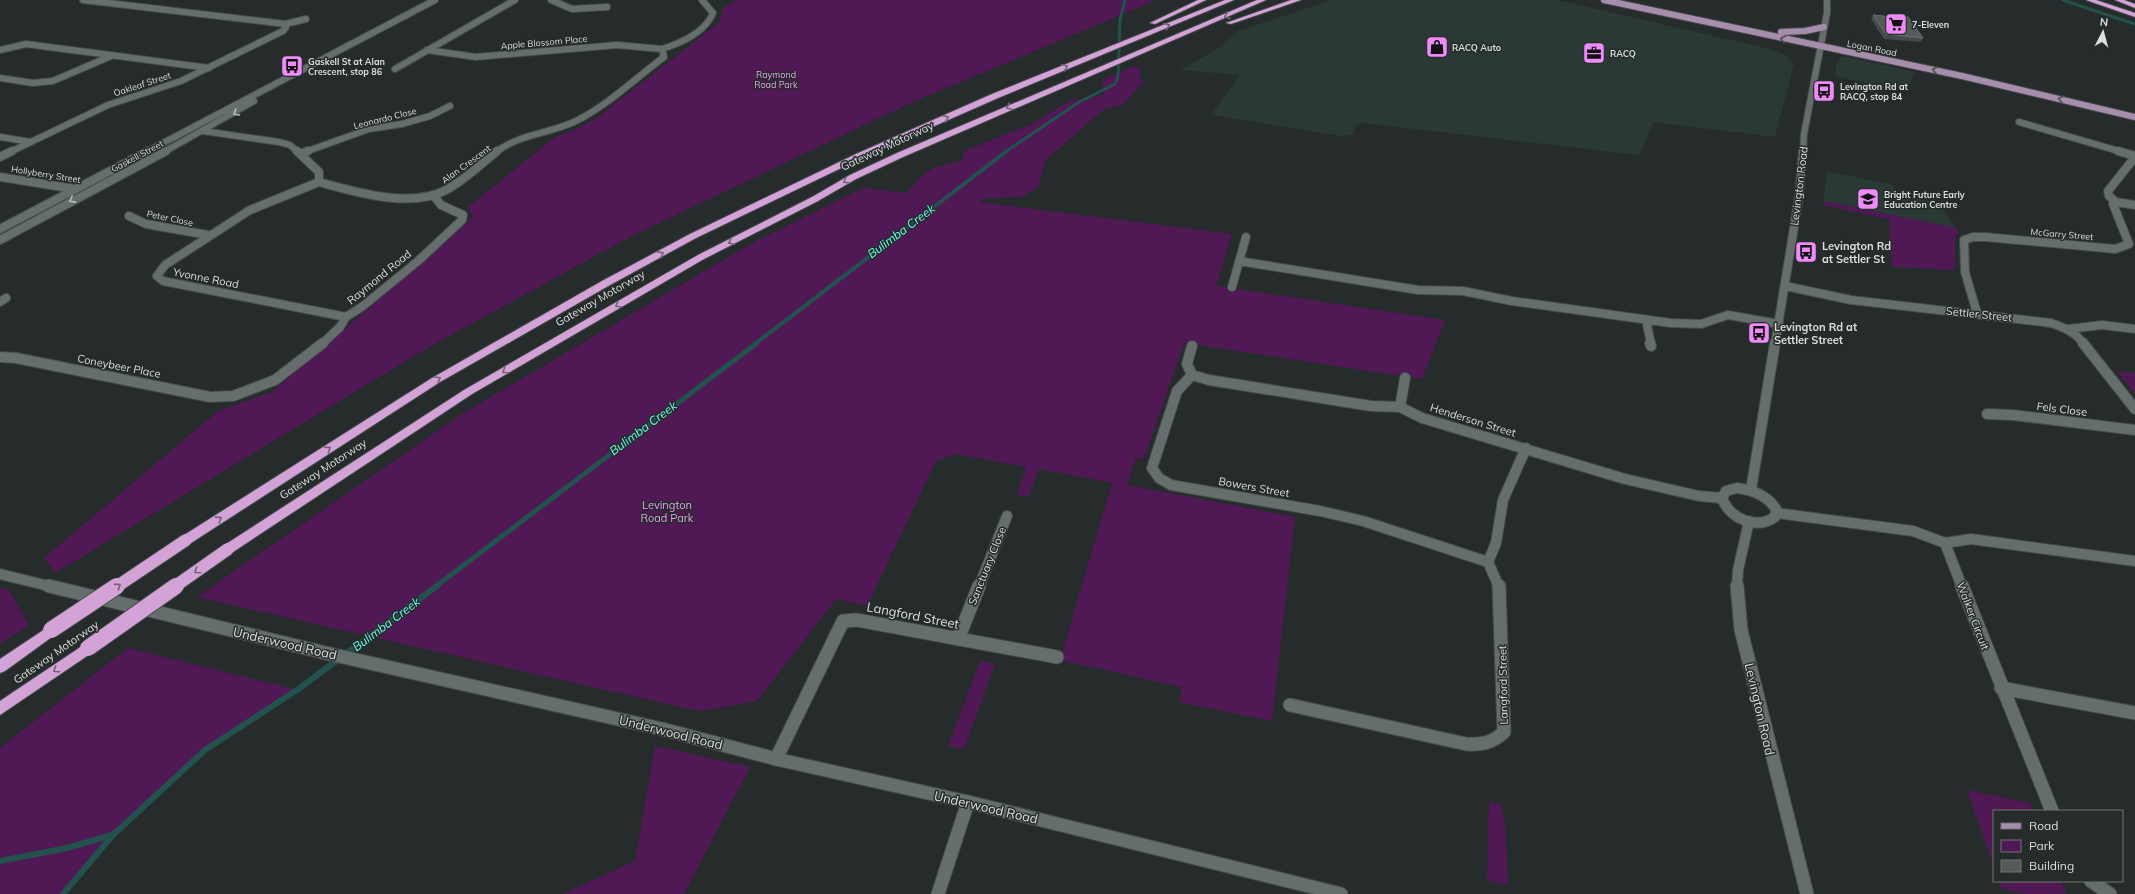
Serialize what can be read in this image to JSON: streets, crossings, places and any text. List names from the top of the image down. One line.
{"streets":{"highway":["Gateway Motorway"],"main road":["Logan Road"],"street":["Apple Blossom Place","Oakleaf Street","Leonardo Close","Gaskell Street","Alan Crescent","Hollyberry Street","Levington Road","Peter Close","McGarry Street","Raymond Road","Yvonne Road","Settler Street","Coneybeer Place","Fels Close","Henderson Street","Bowers Street","Sanctuary Close","Langford Street","Walker Circuit","Underwood Road"]},"crossings":[["Apple Blossom Place","Alan Crescent"],["Logan Road","Levington Road"],["Gaskell Street","Hollyberry Street"],["Alan Crescent","Raymond Road"],["Alan Crescent","Yvonne Road"],["Levington Road","Settler Street"],["Peter Close","Yvonne Road"],["McGarry Street","Settler Street"],["Raymond Road","Yvonne Road"],["Raymond Road","Coneybeer Place"],["Henderson Street","Bowers Street"],["Bowers Street","Langford Street"],["Sanctuary Close","Langford Street"],["Langford Street","Underwood Road"]],"water":["Bulimba Creek"],"parks":["Raymond Road Park","Levington Road Park"],"places":{"supermarket":["7-Eleven"],"shop":["RACQ Auto"],"office":["RACQ"],"bus stop":["Gaskell St at Alan Crescent, stop 86","Levington Rd at RACQ, stop 84","Levington Rd at Settler St","Levington Rd at Settler Street"],"school or university":["Bright Future Early Education Centre"]},"legend":["Road","Park","Building"],"north":"top"}
